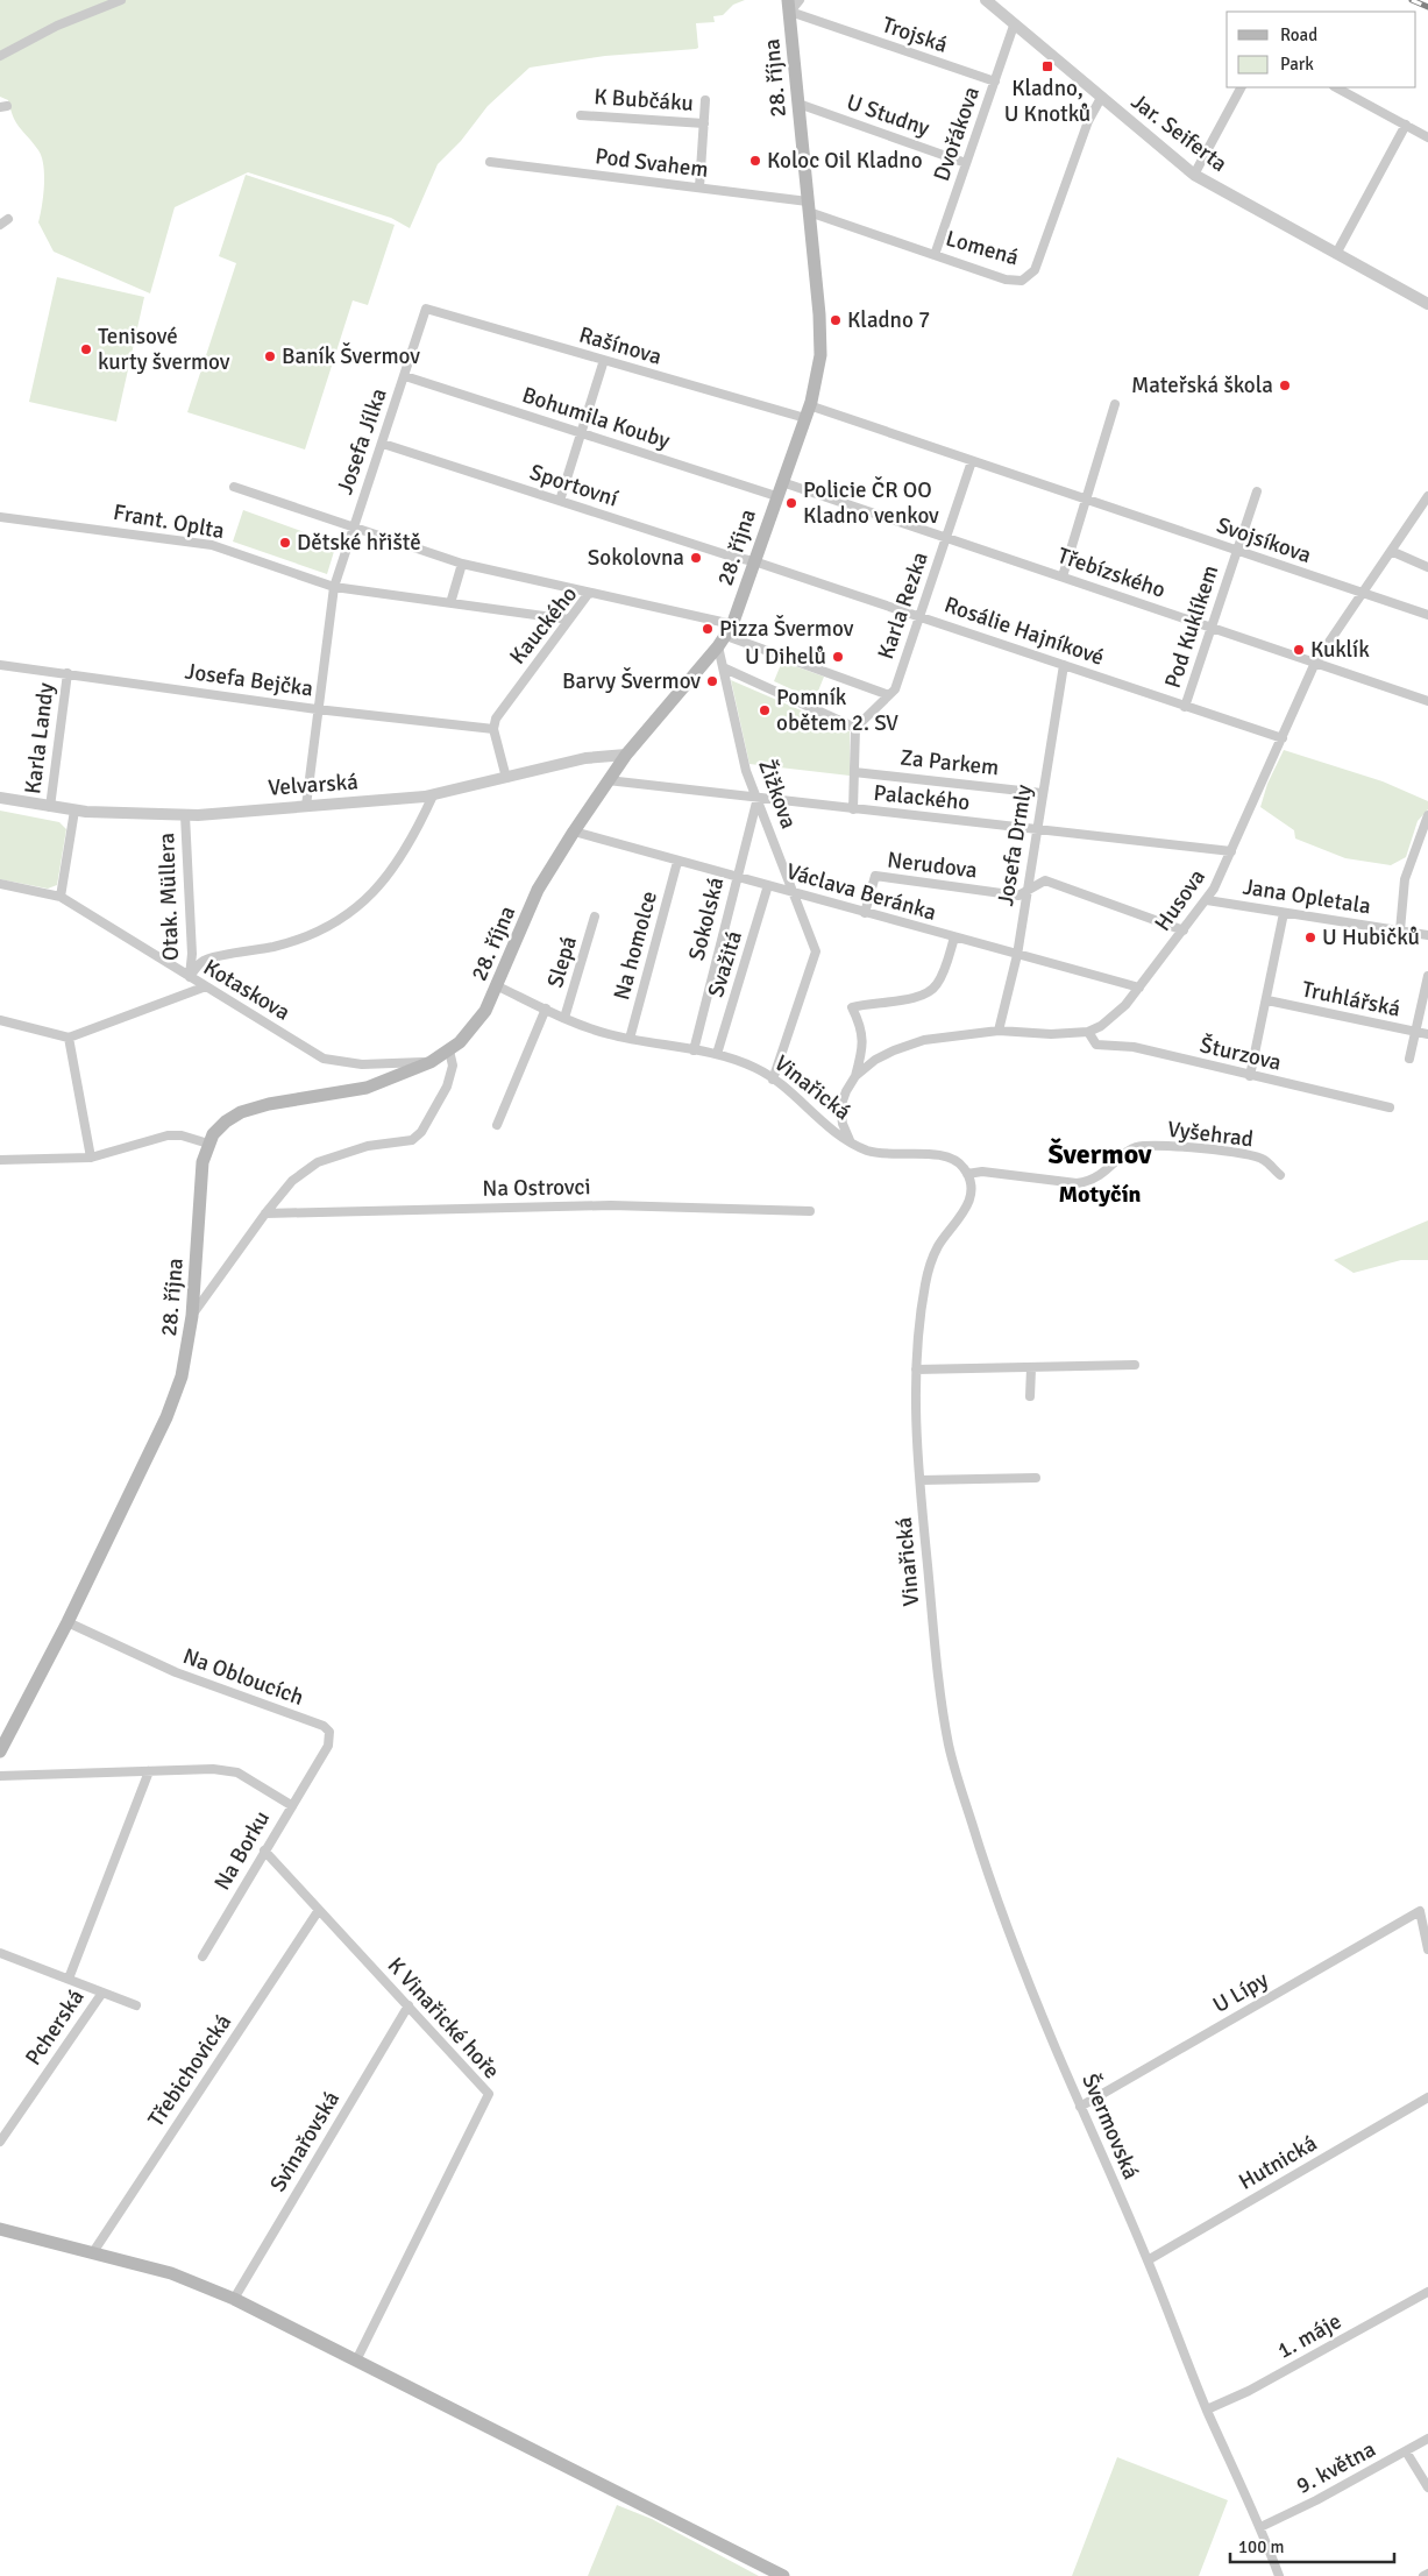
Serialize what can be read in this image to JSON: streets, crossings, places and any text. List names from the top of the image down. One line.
{"streets":{"main road":["28. října"],"street":["Trojská","K Bubčáku","U Studny","Jar. Seiferta","Dvořákova","Pod Svahem","Lomená","Rašínova","Bohumila Kouby","Josefa Jílka","Sportovní","Frant. Oplta","Svojsíkova","Třebízského","Karla Rezka","Kauckého","Pod Kuklíkem","Rosálie Hajníkové","Josefa Bejčka","Karla Landy","Za Parkem","Velvarská","Žižkova","Palackého","Josefa Drmly","Nerudova","Václava Beránka","Otak. Müllera","Jana Opletala","Husova","Sokolská","Na homolce","Slepá","Svažitá","Kotaskova","Truhlářská","Šturzova","Vinařická","Vyšehrad","Na Ostrovci","Na Obloucích","Na Borku","U Lípy","K Vinařické hoře","Pcherská","Třebichovická","Švermovská","Svinařovská","Hutnická","1. máje","9. května"]},"crossings":[["Trojská","28. října"],["Trojská","Dvořákova"],["28. října","U Studny"],["28. října","Pod Svahem"],["28. října","Lomená"],["28. října","Rašínova"],["28. října","Bohumila Kouby"],["28. října","Sportovní"],["28. října","Svojsíkova"],["28. října","Třebízského"],["28. října","Kauckého"],["28. října","Rosálie Hajníkové"],["28. října","Velvarská"],["28. října","Žižkova"],["28. října","Palackého"],["28. října","Václava Beránka"],["28. října","Kotaskova"],["28. října","Vinařická"],["28. října","Na Obloucích"],["K Bubčáku","Pod Svahem"],["U Studny","Dvořákova"],["Jar. Seiferta","Dvořákova"],["Jar. Seiferta","Lomená"],["Dvořákova","Lomená"],["Pod Svahem","Lomená"],["Rašínova","Josefa Jílka"],["Rašínova","Svojsíkova"],["Bohumila Kouby","Josefa Jílka"],["Josefa Jílka","Sportovní"],["Josefa Jílka","Frant. Oplta"],["Josefa Jílka","Josefa Bejčka"],["Josefa Jílka","Velvarská"],["Sportovní","Rosálie Hajníkové"],["Frant. Oplta","Kauckého"],["Svojsíkova","Karla Rezka"],["Svojsíkova","Pod Kuklíkem"],["Svojsíkova","Husova"],["Třebízského","Karla Rezka"],["Třebízského","Pod Kuklíkem"],["Třebízského","Husova"],["Karla Rezka","Kauckého"],["Karla Rezka","Rosálie Hajníkové"],["Kauckého","Josefa Bejčka"],["Kauckého","Žižkova"],["Pod Kuklíkem","Rosálie Hajníkové"],["Rosálie Hajníkové","Josefa Drmly"],["Rosálie Hajníkové","Husova"],["Josefa Bejčka","Karla Landy"],["Karla Landy","Velvarská"],["Za Parkem","Josefa Drmly"],["Velvarská","Otak. Müllera"],["Žižkova","Palackého"],["Žižkova","Václava Beránka"],["Žižkova","Sokolská"],["Žižkova","Vinařická"],["Palackého","Josefa Drmly"],["Palackého","Husova"],["Palackého","Sokolská"],["Josefa Drmly","Nerudova"],["Josefa Drmly","Václava Beránka"],["Josefa Drmly","Husova"],["Nerudova","Václava Beránka"],["Nerudova","Husova"],["Václava Beránka","Husova"],["Václava Beránka","Sokolská"],["Václava Beránka","Na homolce"],["Václava Beránka","Svažitá"],["Otak. Müllera","Kotaskova"],["Jana Opletala","Husova"],["Husova","Šturzova"],["Husova","Vinařická"],["Sokolská","Vinařická"],["Na homolce","Vinařická"],["Slepá","Vinařická"],["Svažitá","Vinařická"],["Vinařická","Vyšehrad"],["Vinařická","Švermovská"],["Na Obloucích","Na Borku"],["Na Borku","K Vinařické hoře"],["U Lípy","Švermovská"],["K Vinařické hoře","Třebichovická"],["K Vinařické hoře","Svinařovská"],["Švermovská","Hutnická"],["Švermovská","1. máje"],["Švermovská","9. května"]],"districts":["Švermov","Motyčín"],"places":{"transit":["Kladno, U Knotků"],"other":["Koloc Oil Kladno","Kladno 7","Tenisové kurty švermov","Baník Švermov","Mateřská škola","Policie ČR OO Kladno venkov","Dětské hřiště","Sokolovna","Pizza Švermov","Kuklík","U Dihelů","Barvy Švermov","Pomník obětem 2. SV","U Hubičků"]},"legend":["Road","Park"],"scale_bar":"100 m"}
